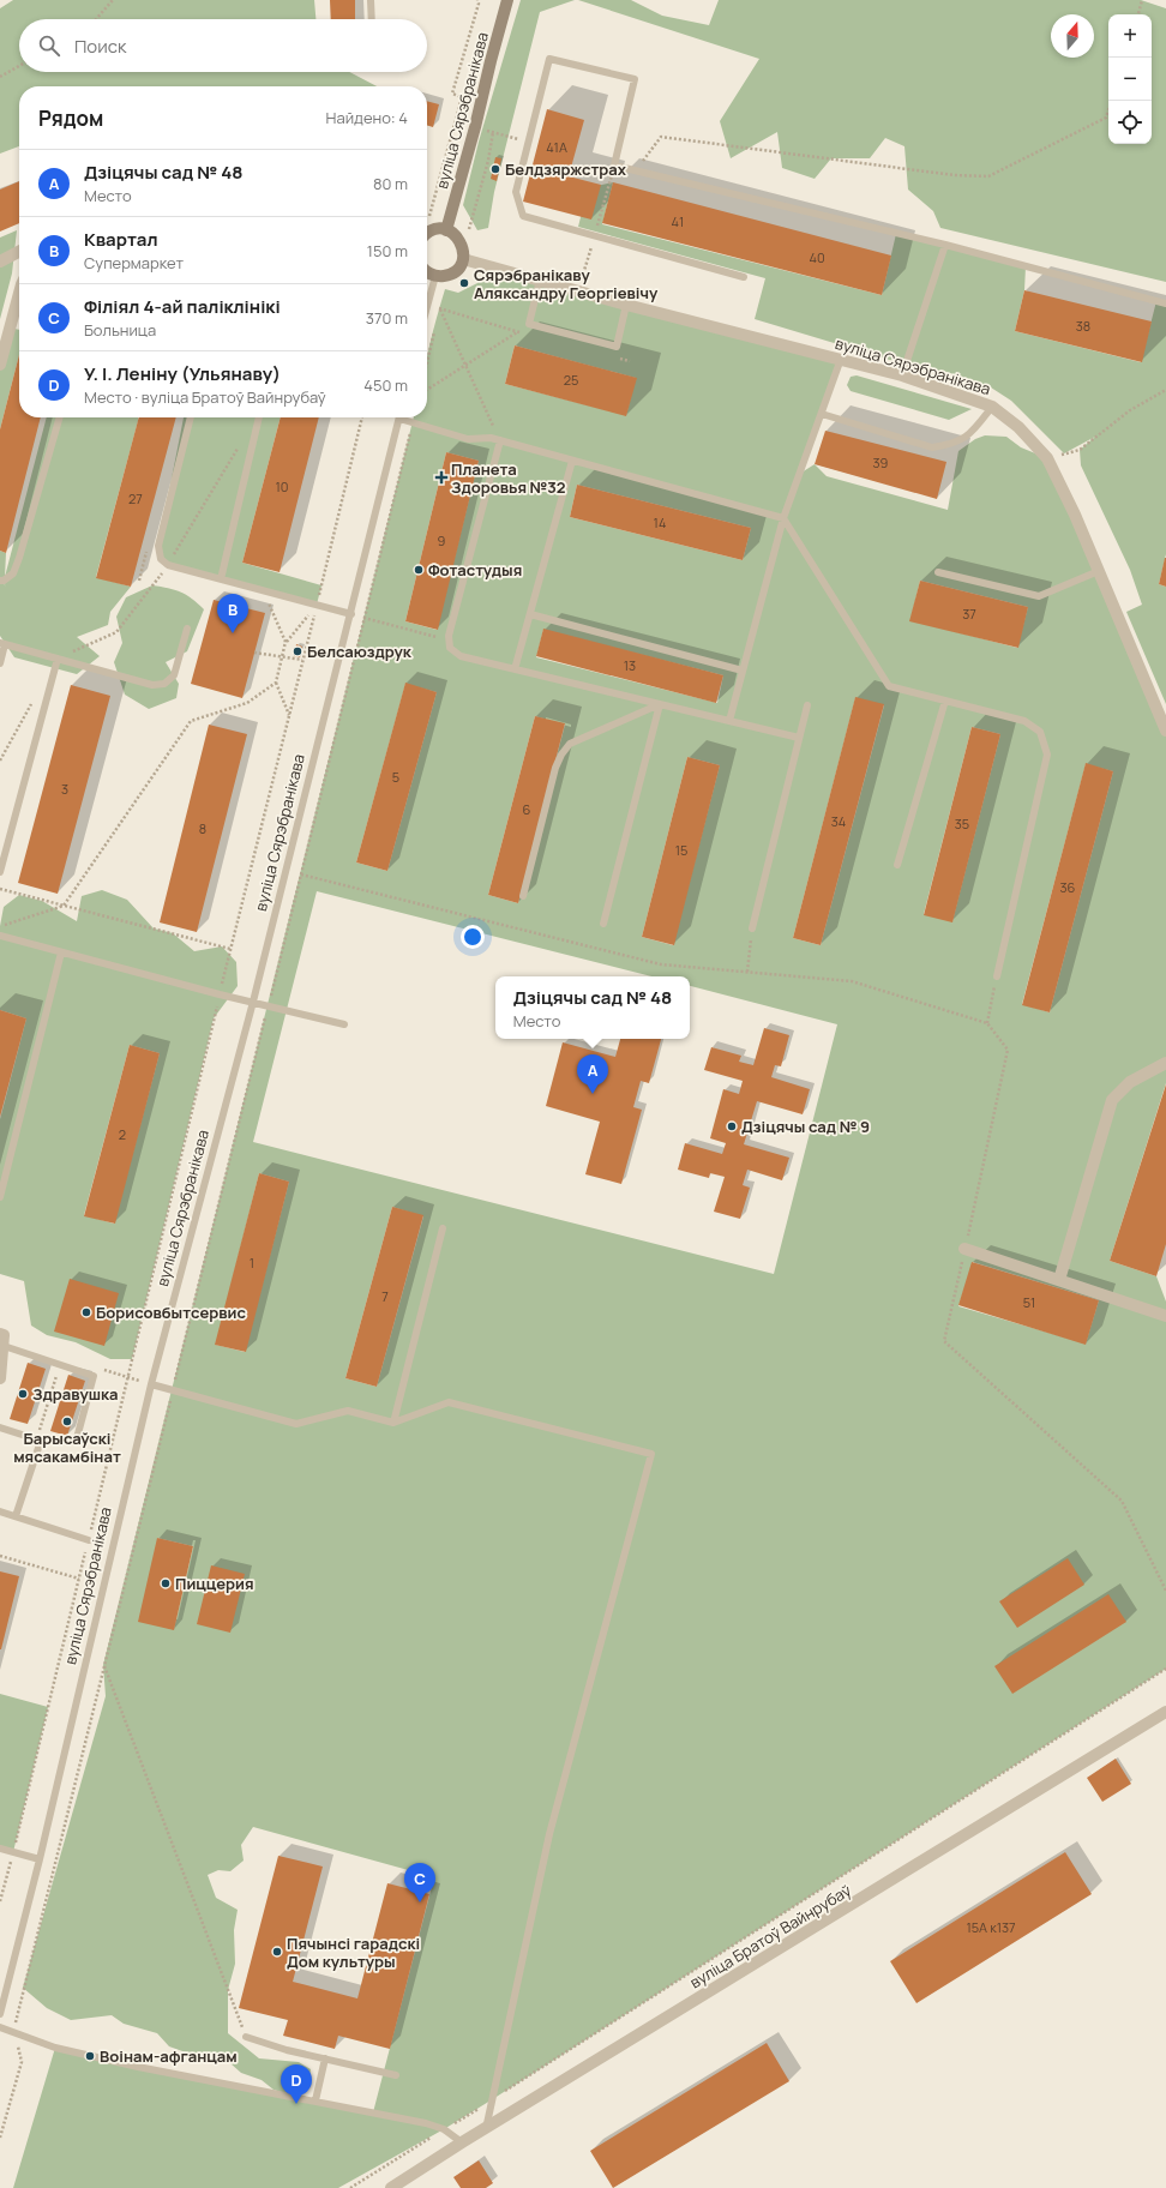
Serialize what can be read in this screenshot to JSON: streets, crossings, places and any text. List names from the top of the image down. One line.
{"streets":{"street":["вуліца Сярэбранікава","вуліца Братоў Вайнрубаў"]},"places":{"other":["Белдзяржстрах","Сярэбранікаву Аляксандру Георгіевічу","Фотастудыя","Белсаюздрук","Дзіцячы сад № 9","Борисовбытсервис","Здравушка","Барысаўскі мясакамбінат","Пиццерия","Пячынсі гарадскі Дом культуры","Воінам-афганцам"],"health":["Планета Здоровья №32"]},"house_numbers":["41А","41","40","38","25","39","10","27","14","9","37","13","5","3","6","34","35","8","15","36","2","1","7","51","15А к137"],"north":"top","page":{"map_buttons":["+","−"],"search":"Поиск","heading":["Рядом","Найдено: 4"],"list":[{"mark":"A","name":"Дзіцячы сад № 48","note":"Место","value":"80 m"},{"mark":"B","name":"Квартал","note":"Супермаркет","value":"150 m"},{"mark":"C","name":"Філіял 4-ай паліклінікі","note":"Больница","value":"370 m"},{"mark":"D","name":"У. І. Леніну (Ульянаву)","note":"Место · вуліца Братоў Вайнрубаў","value":"450 m"}],"pins":["B","A","C","D"],"popup":["Дзіцячы сад № 48","Место"]}}
